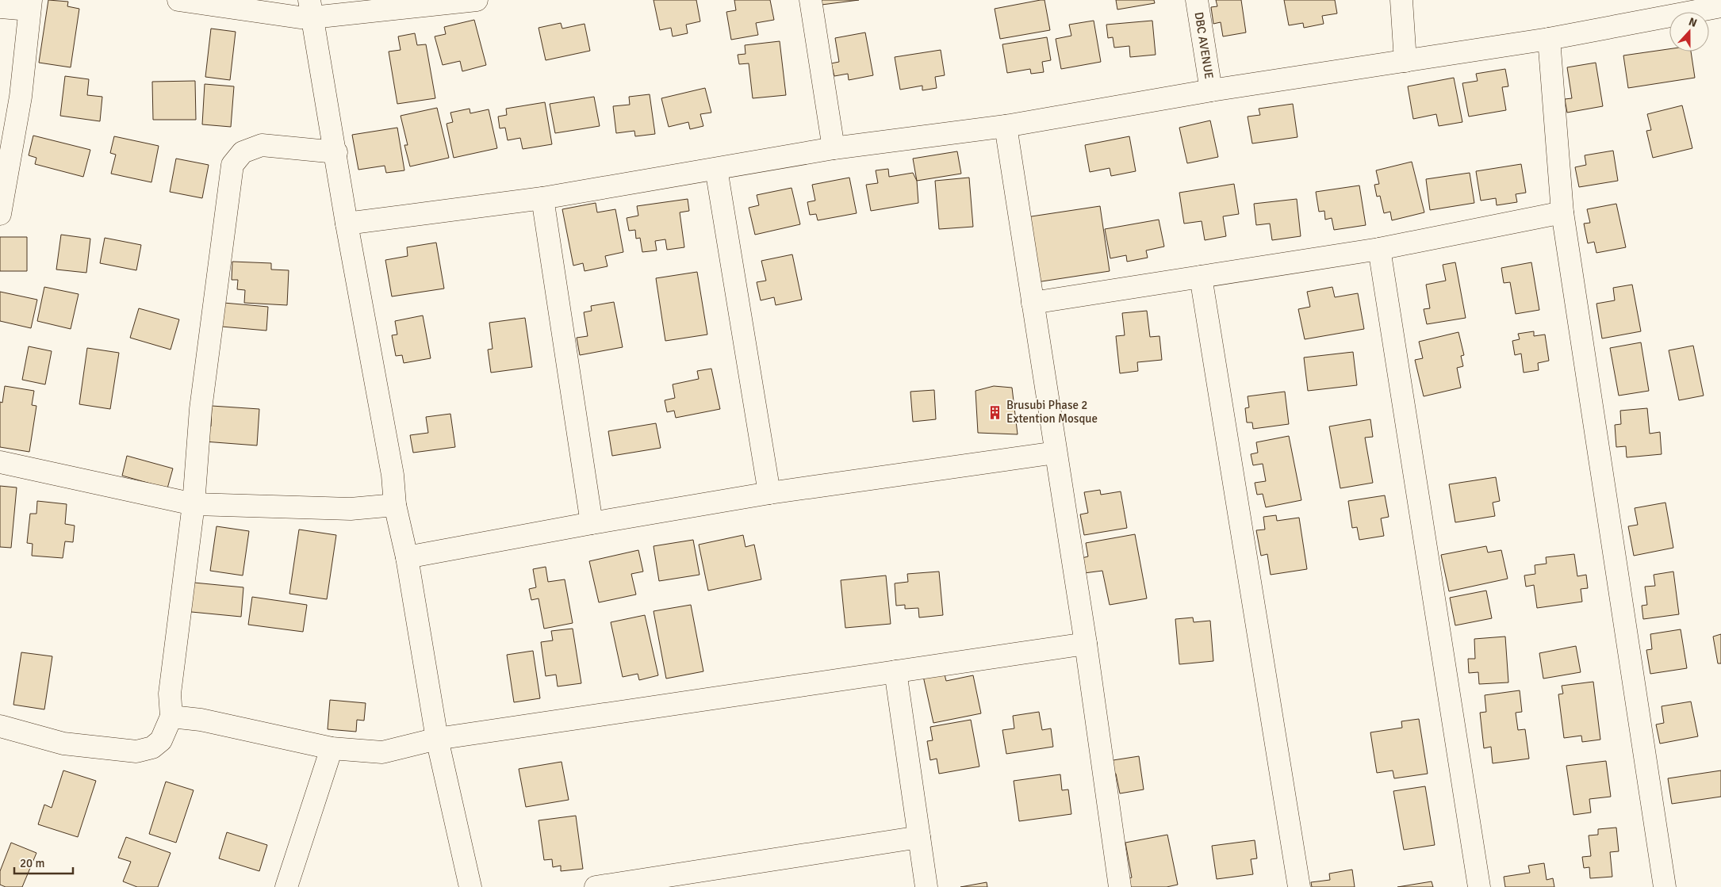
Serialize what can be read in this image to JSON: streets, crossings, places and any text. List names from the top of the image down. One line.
{"streets":{"street":["DBC AVENUE"]},"places":{"building":["Brusubi Phase 2 Extention Mosque"]},"scale_bar":"20 m","north":"top"}
